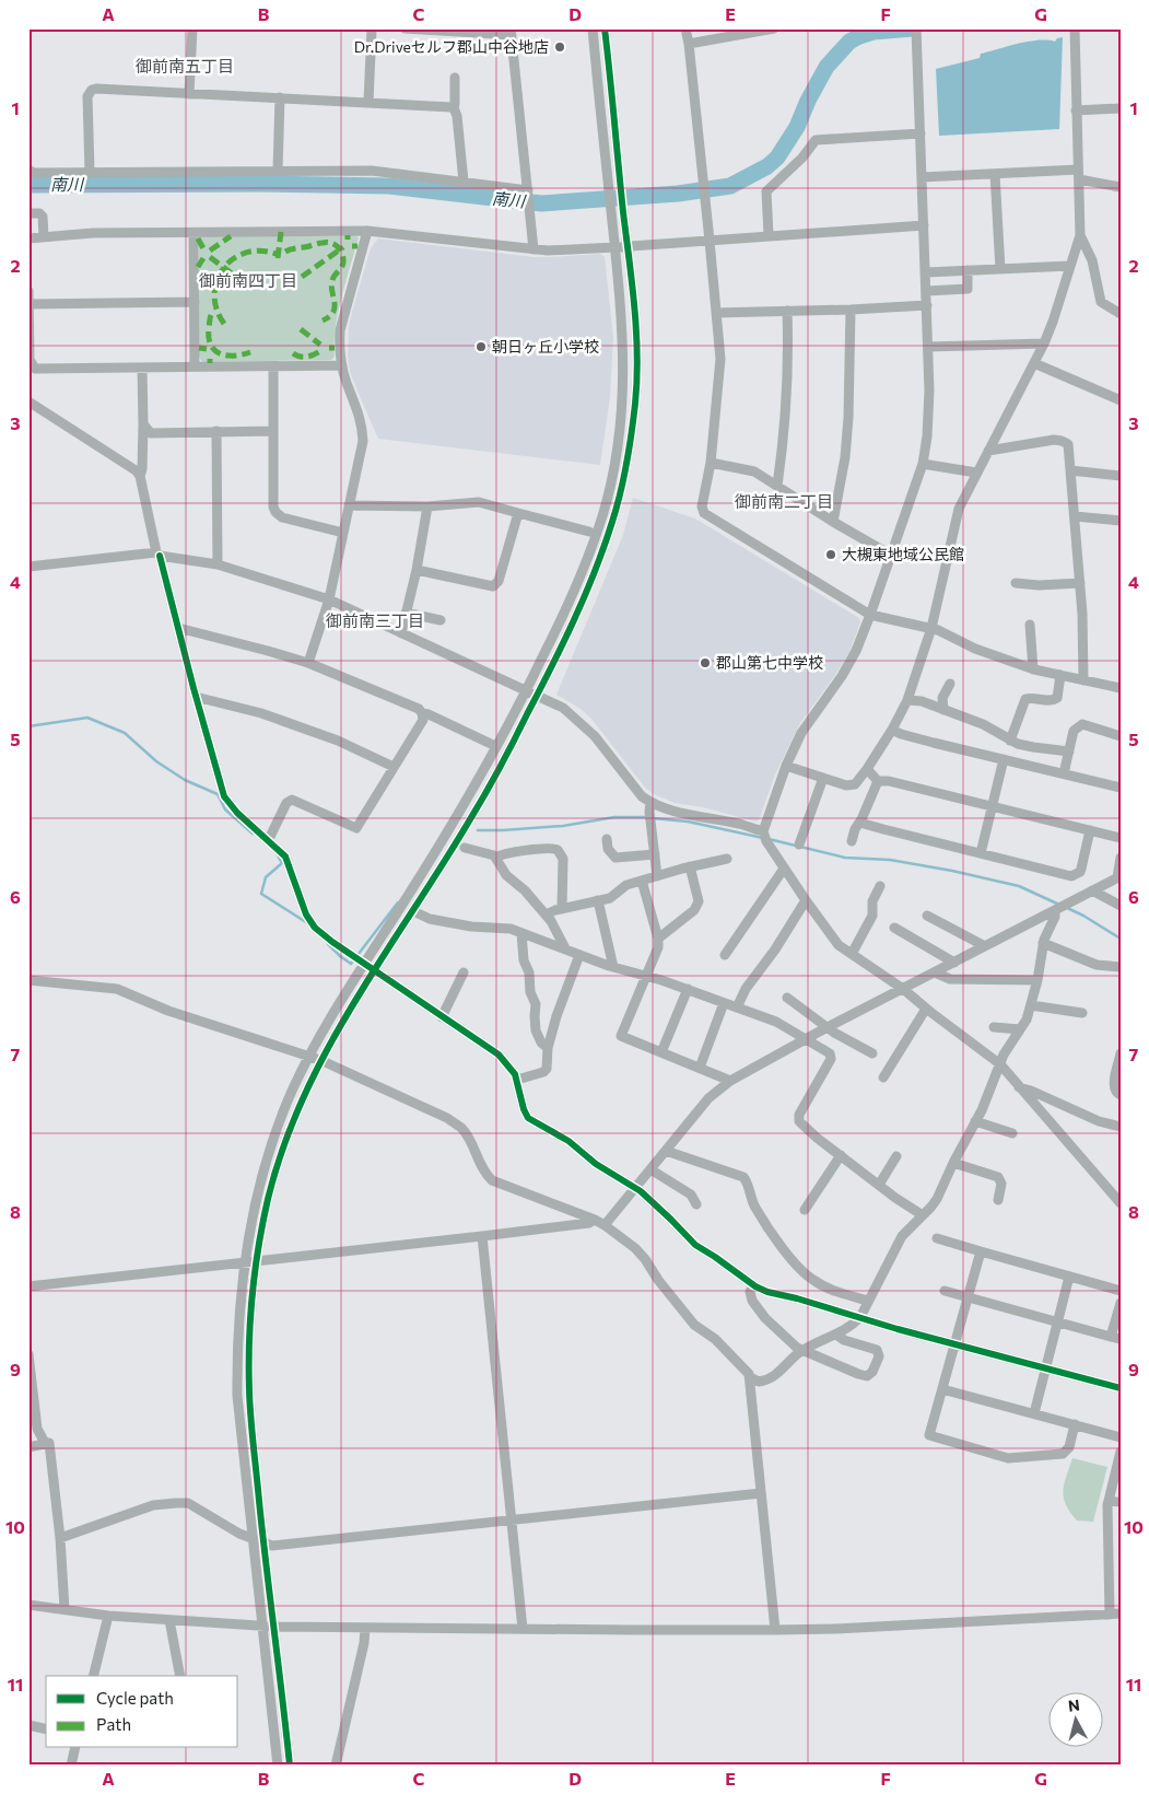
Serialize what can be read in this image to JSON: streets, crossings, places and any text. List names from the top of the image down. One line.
{"districts":["御前南五丁目","御前南四丁目","御前南二丁目","御前南三丁目"],"water":["南川"],"places":["Dr.Driveセルフ郡山中谷地店","朝日ヶ丘小学校","大槻東地域公民館","郡山第七中学校"],"legend":["Cycle path","Path"],"north":"top","grid":{"columns":["A","B","C","D","E","F","G"],"rows":["1","2","3","4","5","6","7","8","9","10","11"]}}
